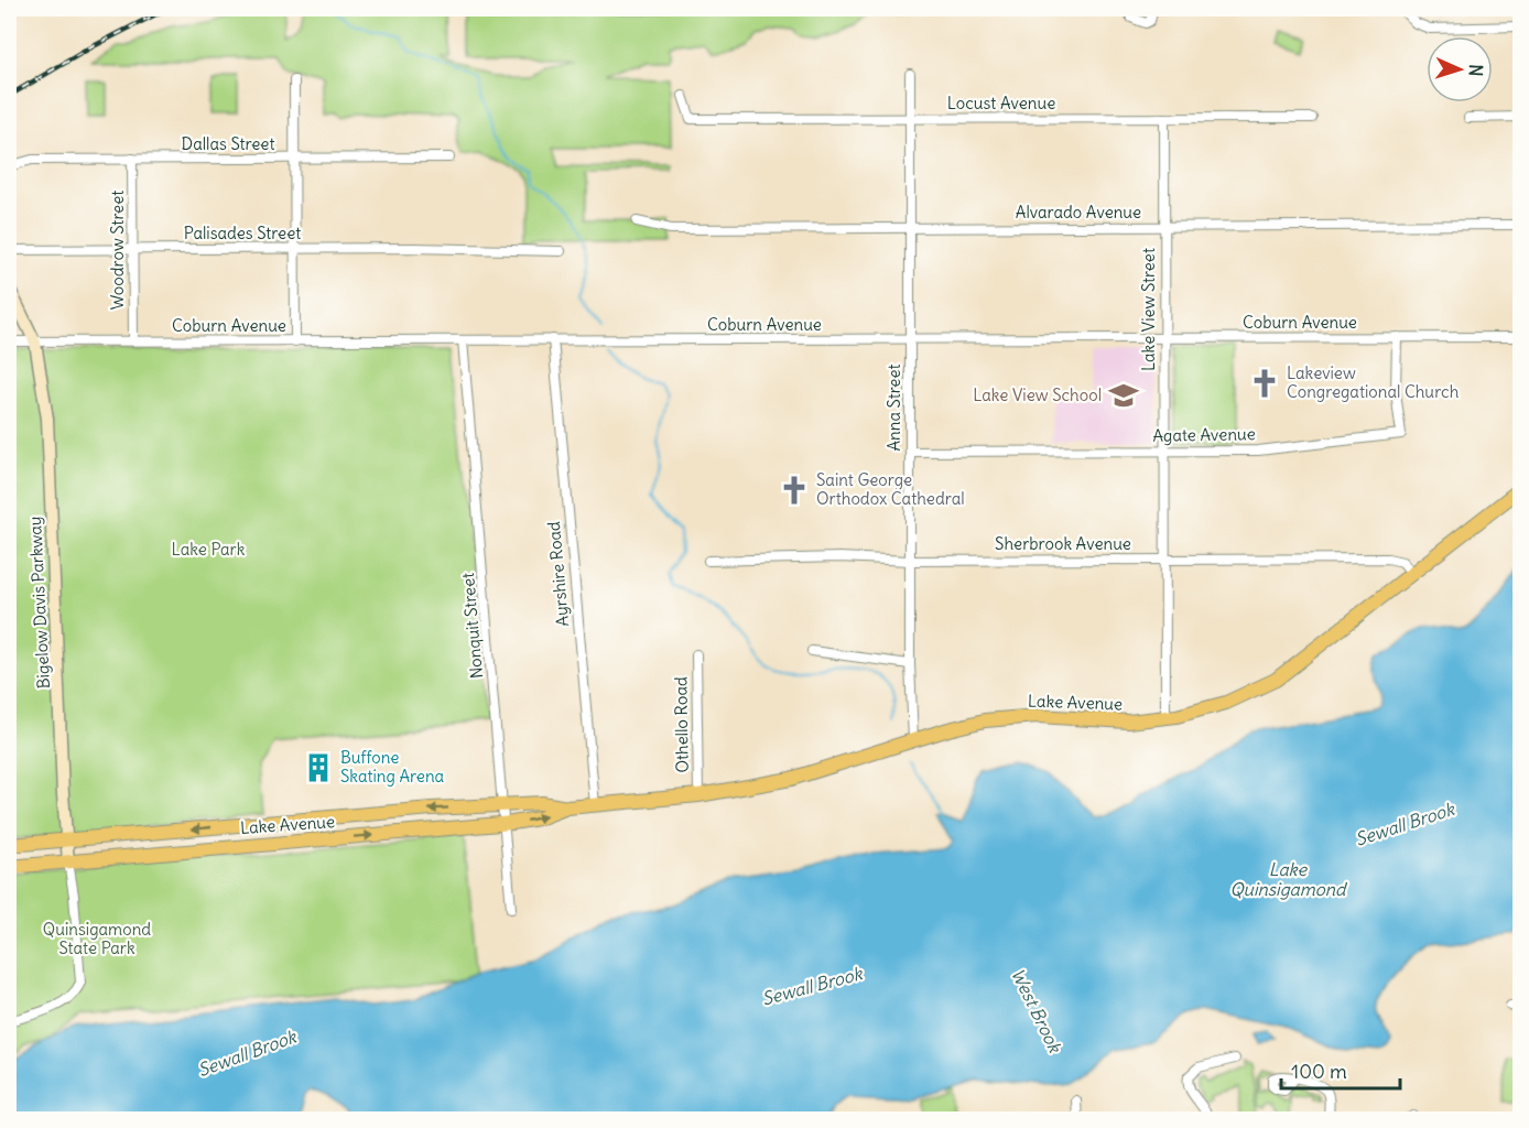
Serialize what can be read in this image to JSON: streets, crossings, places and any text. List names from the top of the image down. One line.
{"streets":{"main road":["Bigelow Davis Parkway","Lake Avenue"],"street":["Locust Avenue","Dallas Street","Alvarado Avenue","Palisades Street","Woodrow Street","Lake View Street","Coburn Avenue","Anna Street","Agate Avenue","Sherbrook Avenue","Ayrshire Road","Nonquit Street","Othello Road"]},"crossings":[["Locust Avenue","Lake View Street"],["Locust Avenue","Anna Street"],["Dallas Street","Woodrow Street"],["Alvarado Avenue","Lake View Street"],["Alvarado Avenue","Anna Street"],["Palisades Street","Woodrow Street"],["Woodrow Street","Coburn Avenue"],["Lake View Street","Coburn Avenue"],["Lake View Street","Agate Avenue"],["Lake View Street","Sherbrook Avenue"],["Coburn Avenue","Anna Street"],["Coburn Avenue","Agate Avenue"],["Coburn Avenue","Ayrshire Road"],["Coburn Avenue","Bigelow Davis Parkway"],["Coburn Avenue","Nonquit Street"],["Anna Street","Agate Avenue"],["Anna Street","Sherbrook Avenue"],["Anna Street","Lake Avenue"],["Sherbrook Avenue","Lake Avenue"],["Ayrshire Road","Lake Avenue"],["Bigelow Davis Parkway","Lake Avenue"],["Nonquit Street","Lake Avenue"],["Lake Avenue","Othello Road"]],"water":["Sewall Brook","Lake Quinsigamond","West Brook"],"parks":["Lake Park","Quinsigamond State Park"],"places":{"church":["Lakeview Congregational Church","Saint George Orthodox Cathedral"],"school or university":["Lake View School"],"building":["Buffone Skating Arena"]},"scale_bar":"100 m","north":"right"}
